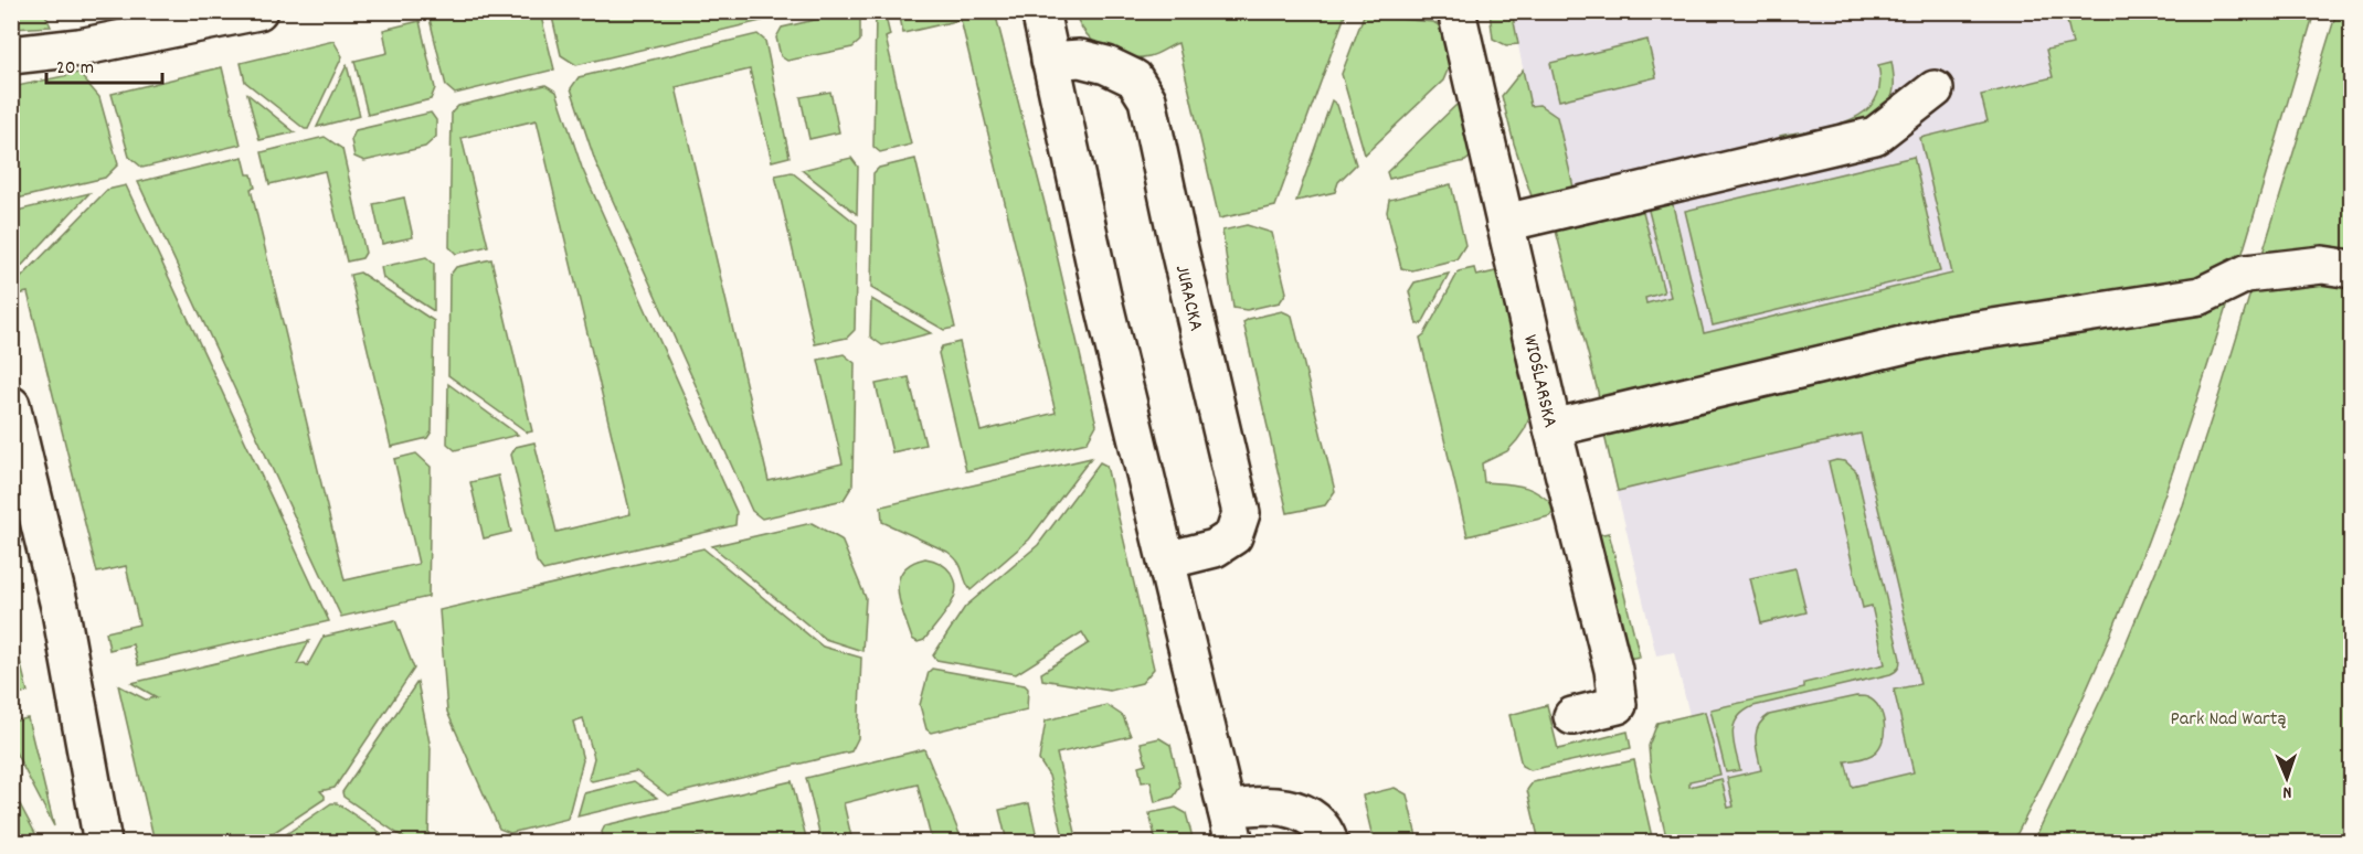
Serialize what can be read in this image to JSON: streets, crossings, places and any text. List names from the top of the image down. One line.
{"streets":{"street":["JURACKA","WIOŚLARSKA"]},"parks":["Park Nad Wartą"],"scale_bar":"20 m","north":"bottom"}
